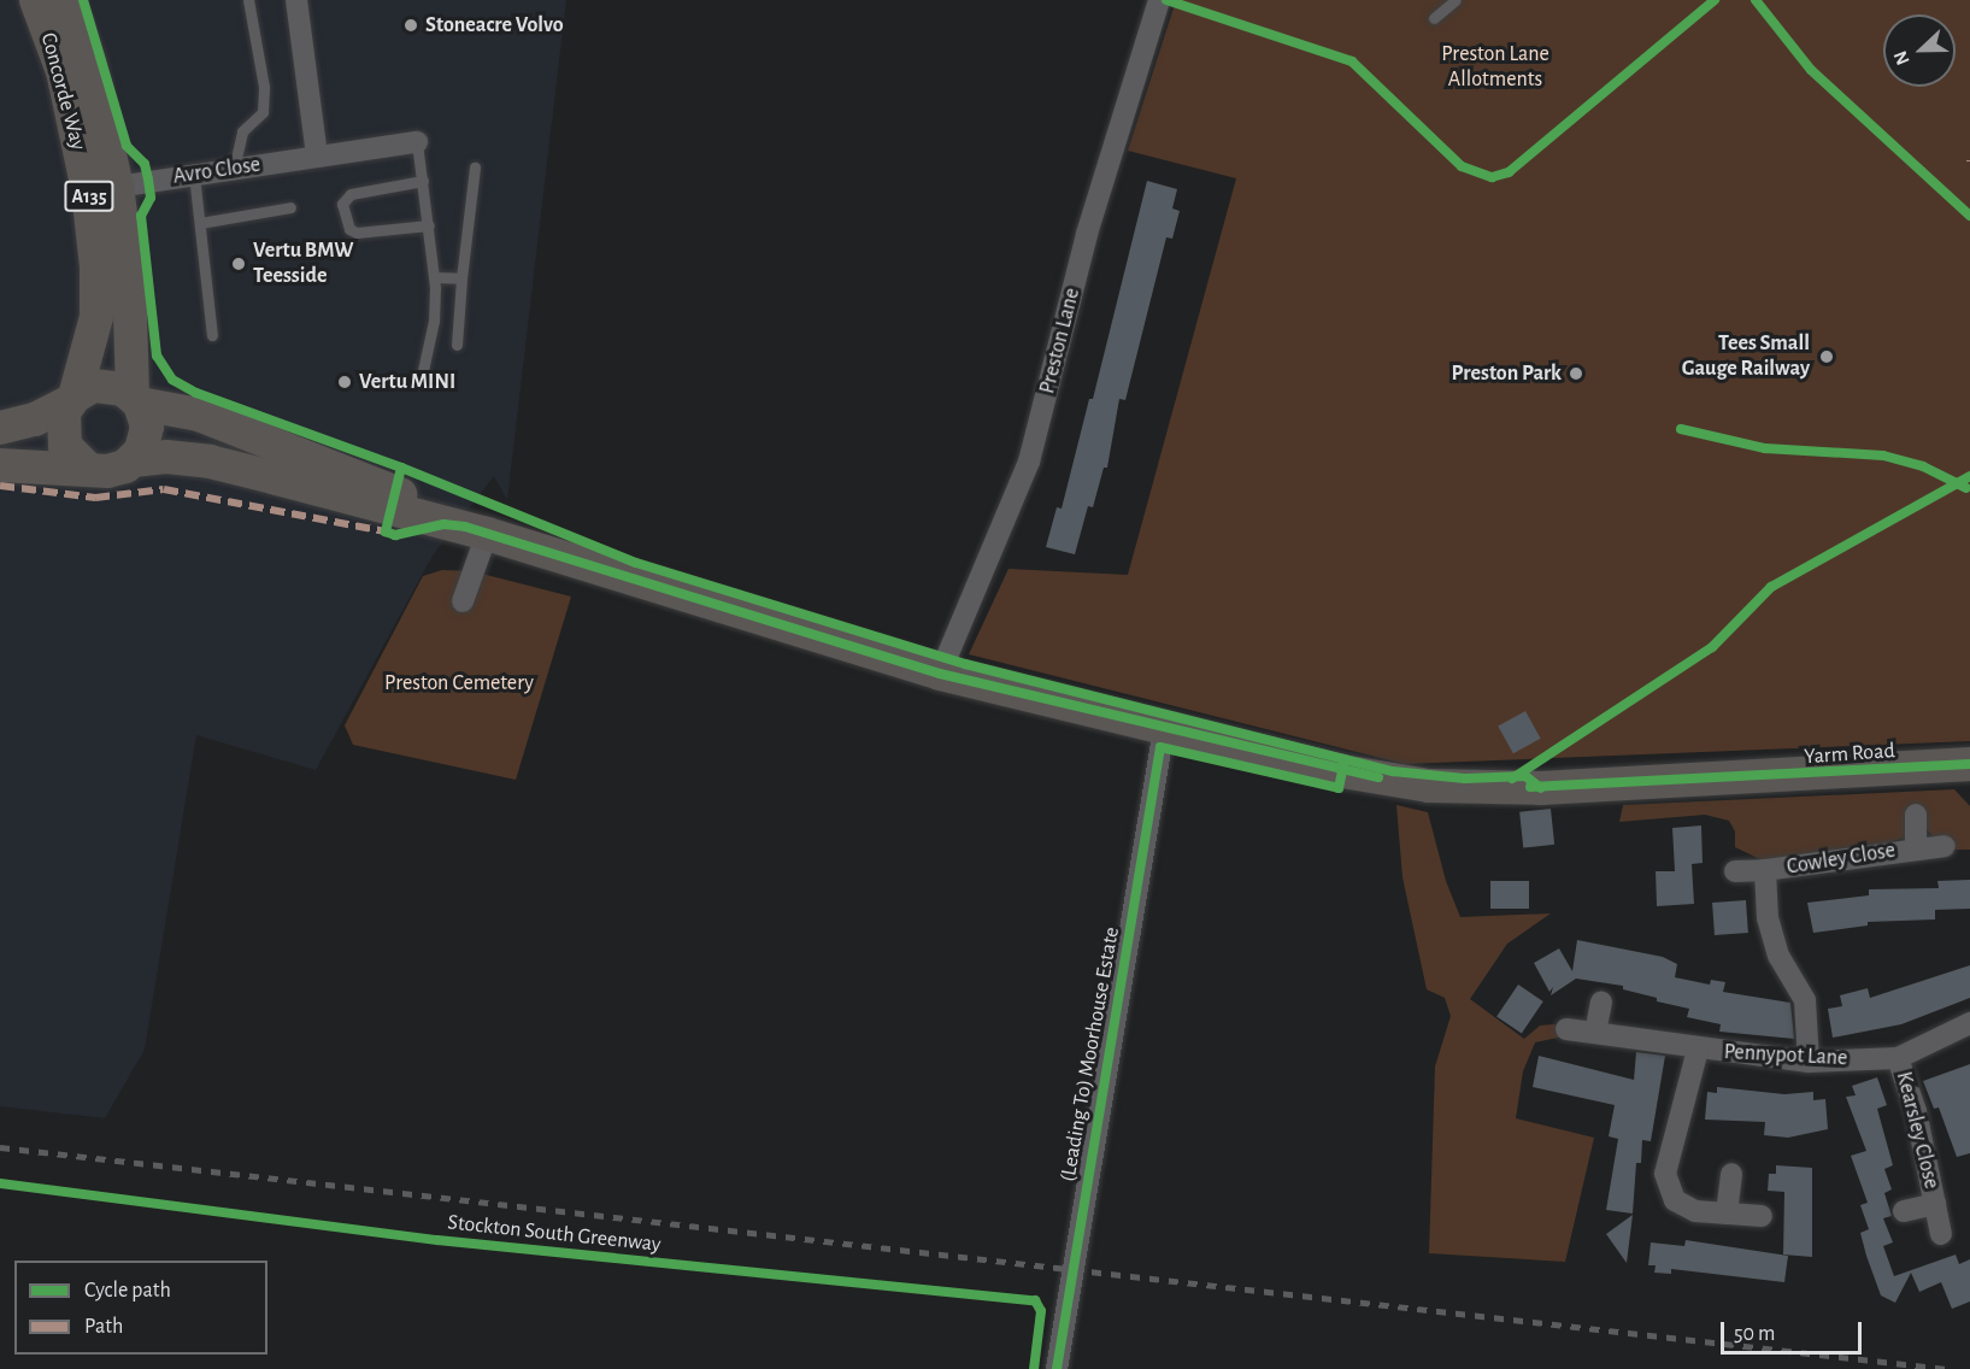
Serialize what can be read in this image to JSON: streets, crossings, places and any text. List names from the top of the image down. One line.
{"streets":{"main road":["Concorde Way","A135","Yarm Road"],"street":["Avro Close","Preston Lane","Cowley Close","(Leading To) Moorhouse Estate","Pennypot Lane","Kearsley Close"],"cycle path":["Stockton South Greenway"]},"crossings":[["Concorde Way","Avro Close"],["Preston Lane","Yarm Road"],["Yarm Road","(Leading To) Moorhouse Estate"],["Cowley Close","Pennypot Lane"],["Pennypot Lane","Kearsley Close"]],"parks":["Preston Lane Allotments","Preston Cemetery"],"places":["Stoneacre Volvo","Vertu BMW Teesside","Tees Small Gauge Railway","Preston Park","Vertu MINI"],"legend":["Cycle path","Path"],"scale_bar":"50 m","north":"left"}
